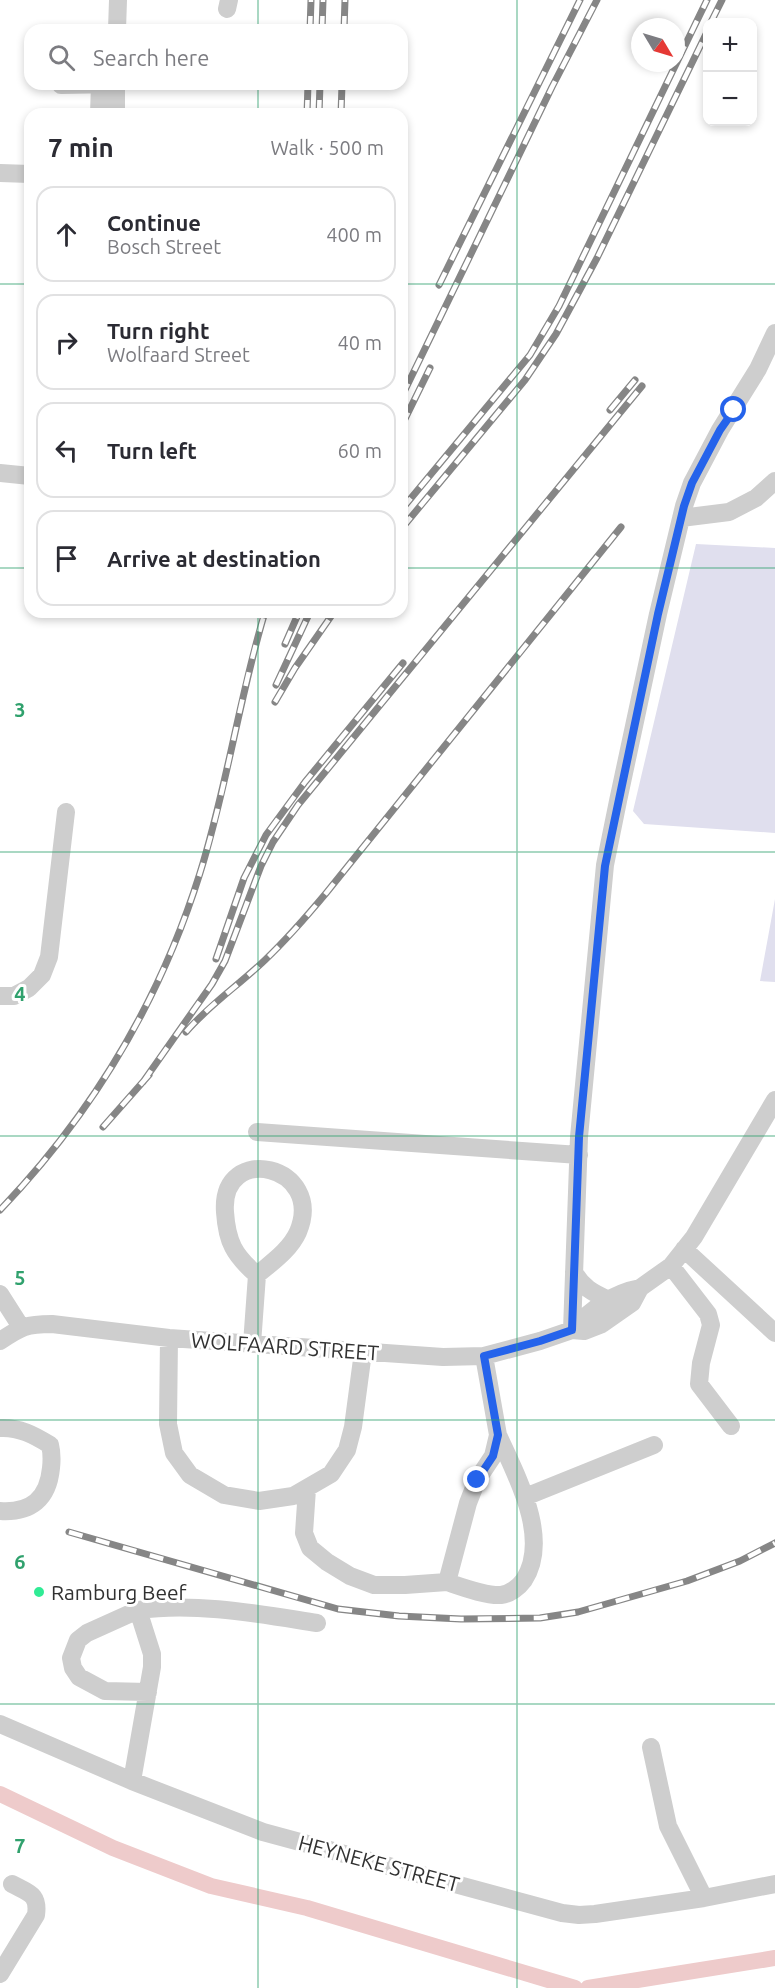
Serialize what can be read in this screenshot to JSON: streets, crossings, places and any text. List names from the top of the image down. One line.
{"streets":{"street":["WOLFAARD STREET","HEYNEKE STREET"]},"places":["Ramburg Beef"],"north":"bottom right","page":{"map_buttons":["+","−"],"search":"Search here","heading":["7 min","Walk · 500 m"],"list":[["Continue","Bosch Street","400 m"],["Turn right","Wolfaard Street","40 m"],["Turn left","60 m"],"Arrive at destination"]},"grid":{"rows":["3","4","5","6","7"]}}
